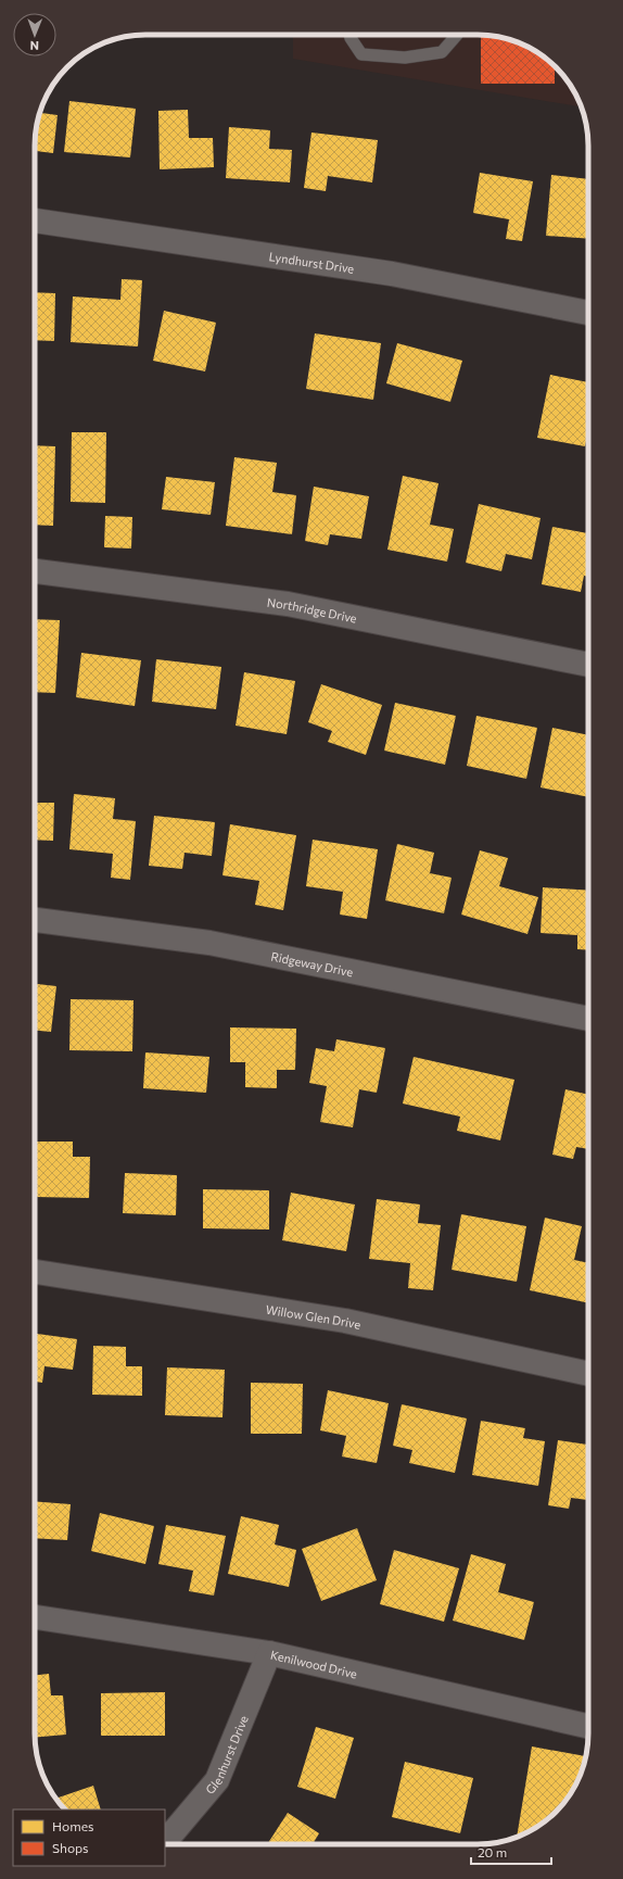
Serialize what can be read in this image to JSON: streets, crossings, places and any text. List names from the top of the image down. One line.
{"streets":{"street":["Lyndhurst Drive","Northridge Drive","Ridgeway Drive","Willow Glen Drive","Kenilwood Drive","Glenhurst Drive"]},"crossings":[["Kenilwood Drive","Glenhurst Drive"]],"legend":["Homes","Shops"],"scale_bar":"20 m","north":"bottom"}
